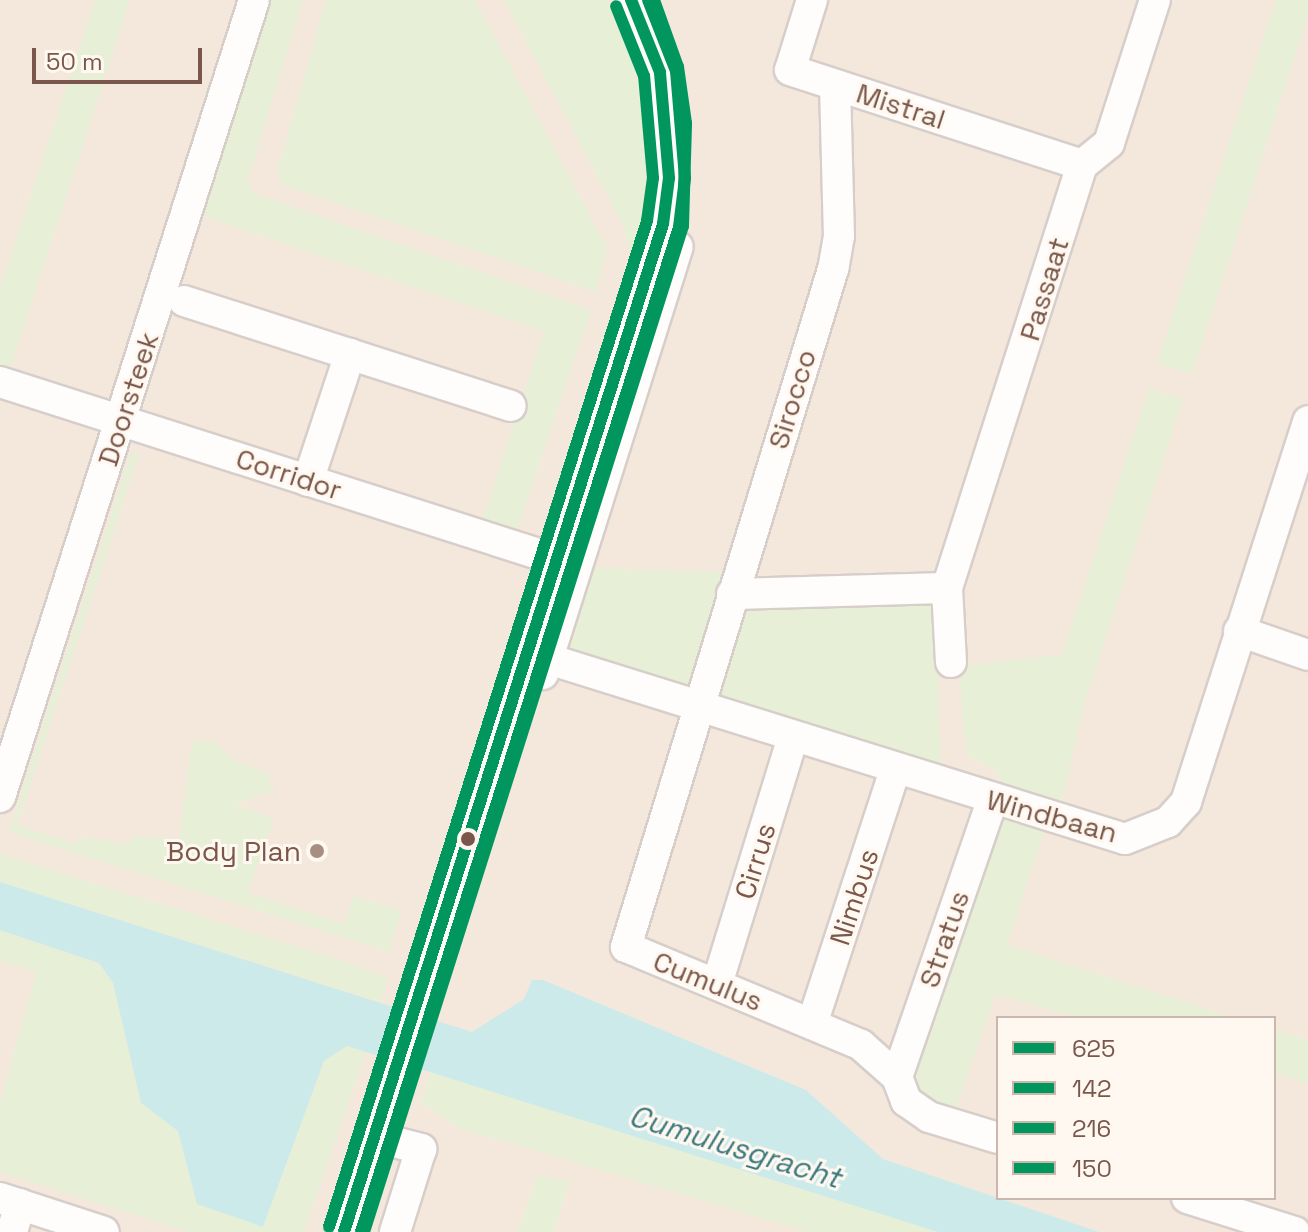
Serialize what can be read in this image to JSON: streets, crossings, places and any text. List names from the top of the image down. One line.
{"streets":{"street":["Mistral","Passaat","Doorsteek","Sirocco","Corridor","Windbaan","Cirrus","Nimbus","Stratus","Cumulus"]},"crossings":[["Mistral","Passaat"],["Mistral","Sirocco"],["Doorsteek","Corridor"],["Sirocco","Windbaan"],["Sirocco","Cumulus"],["Windbaan","Cirrus"],["Windbaan","Nimbus"],["Windbaan","Stratus"],["Windbaan","Cumulus"],["Cirrus","Cumulus"],["Nimbus","Cumulus"],["Stratus","Cumulus"]],"water":["Cumulusgracht"],"places":["Body Plan"],"lines":["transit line 625","transit line 142","transit line 150","transit line 216"],"legend":["625","142","216","150"],"scale_bar":"50 m"}
